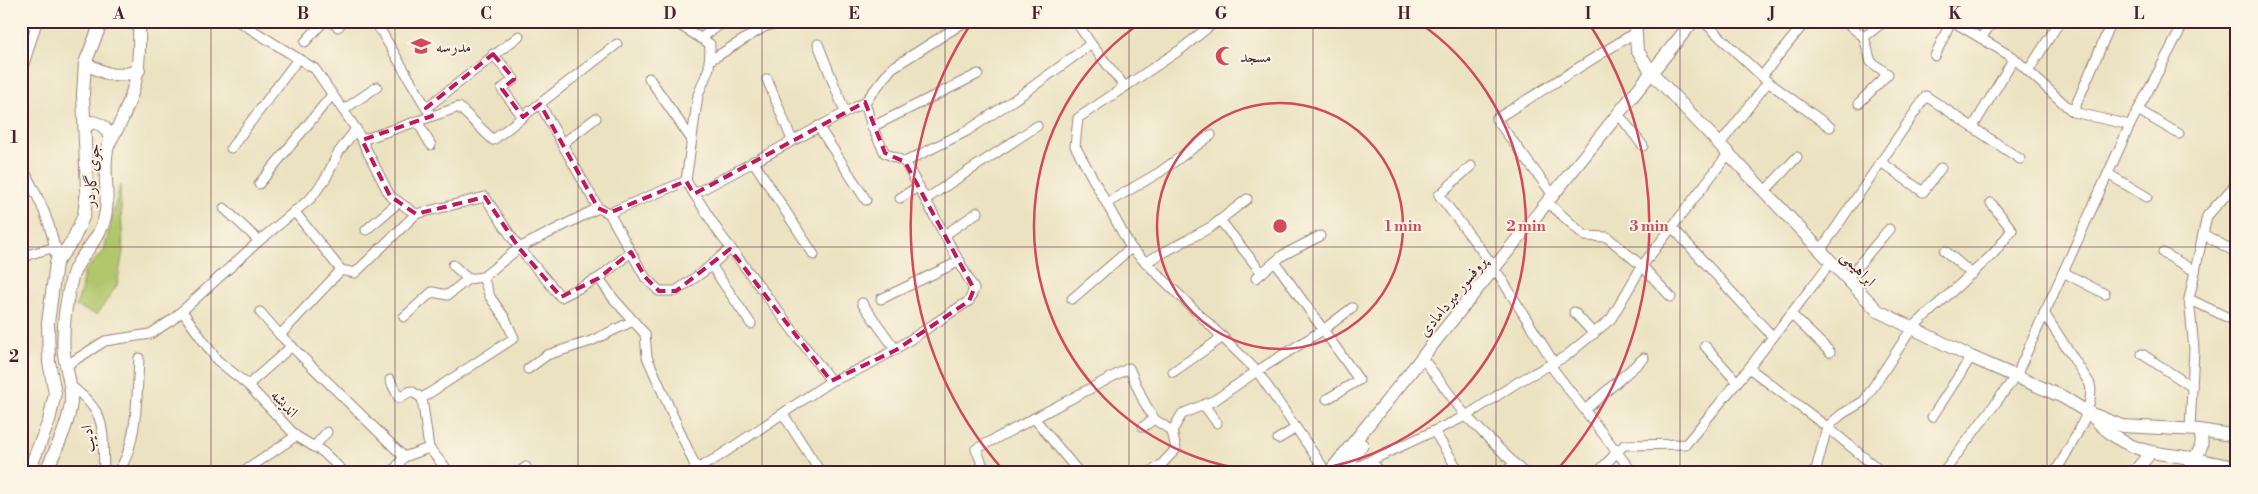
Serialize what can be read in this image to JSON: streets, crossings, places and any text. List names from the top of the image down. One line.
{"streets":{"main road":["جوی گاردر","ابراهیمی","پروفسور میردامادی"],"street":["اندیشه","ادیب"]},"crossings":[["جوی گاردر","ادیب"],["ابراهیمی","پروفسور میردامادی"]],"places":{"school or university":["مدرسه"],"mosque":["مسجد"]},"grid":{"columns":["A","B","C","D","E","F","G","H","I","J","K","L"],"rows":["1","2"]},"rings":["1 min","2 min","3 min"]}
